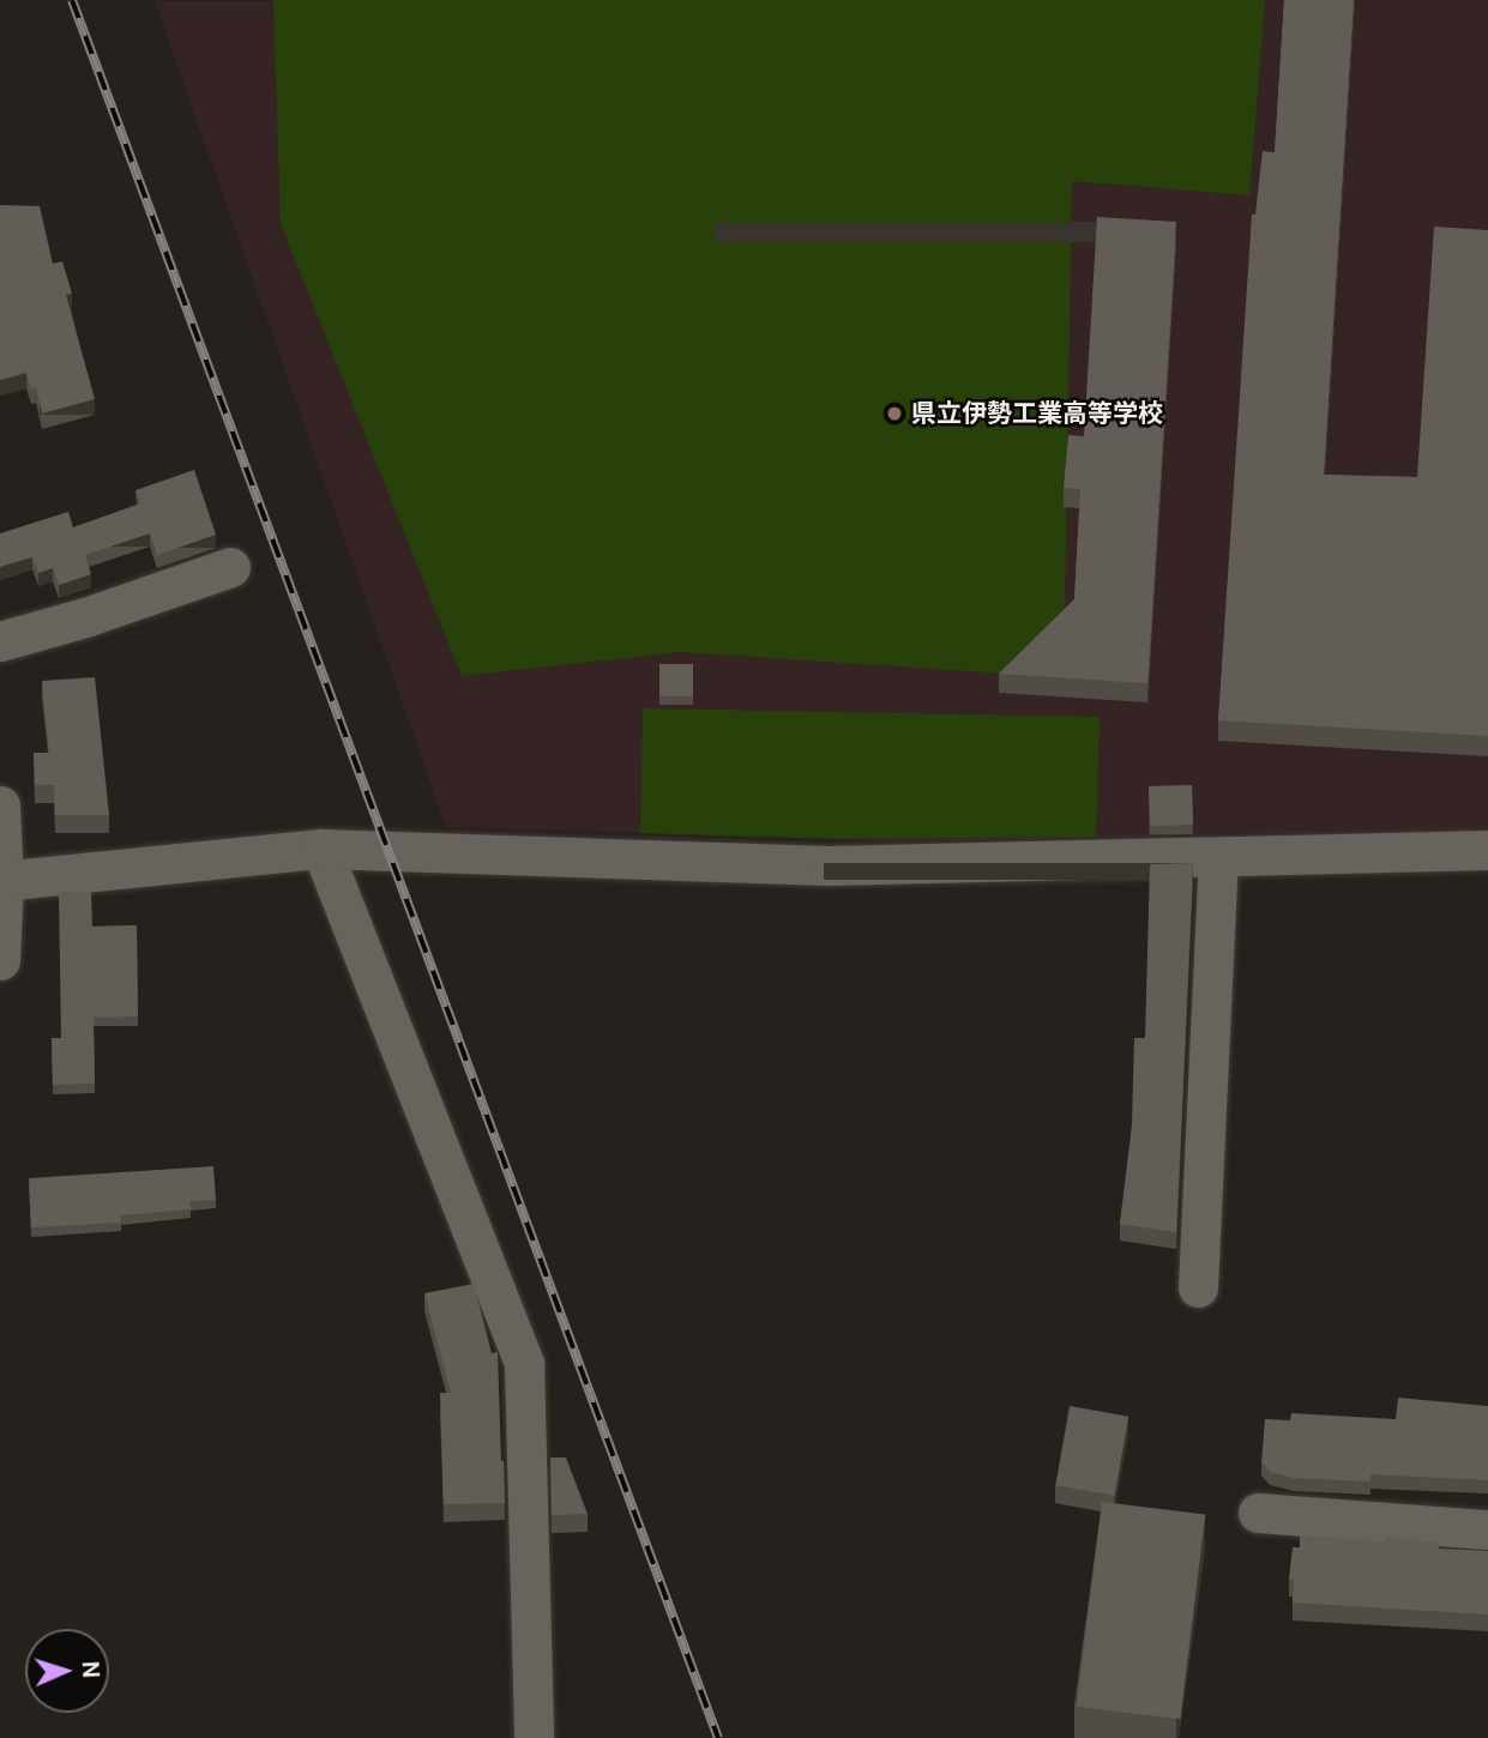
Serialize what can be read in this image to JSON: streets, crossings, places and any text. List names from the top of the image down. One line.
{"places":["県立伊勢工業高等学校"],"north":"right"}
